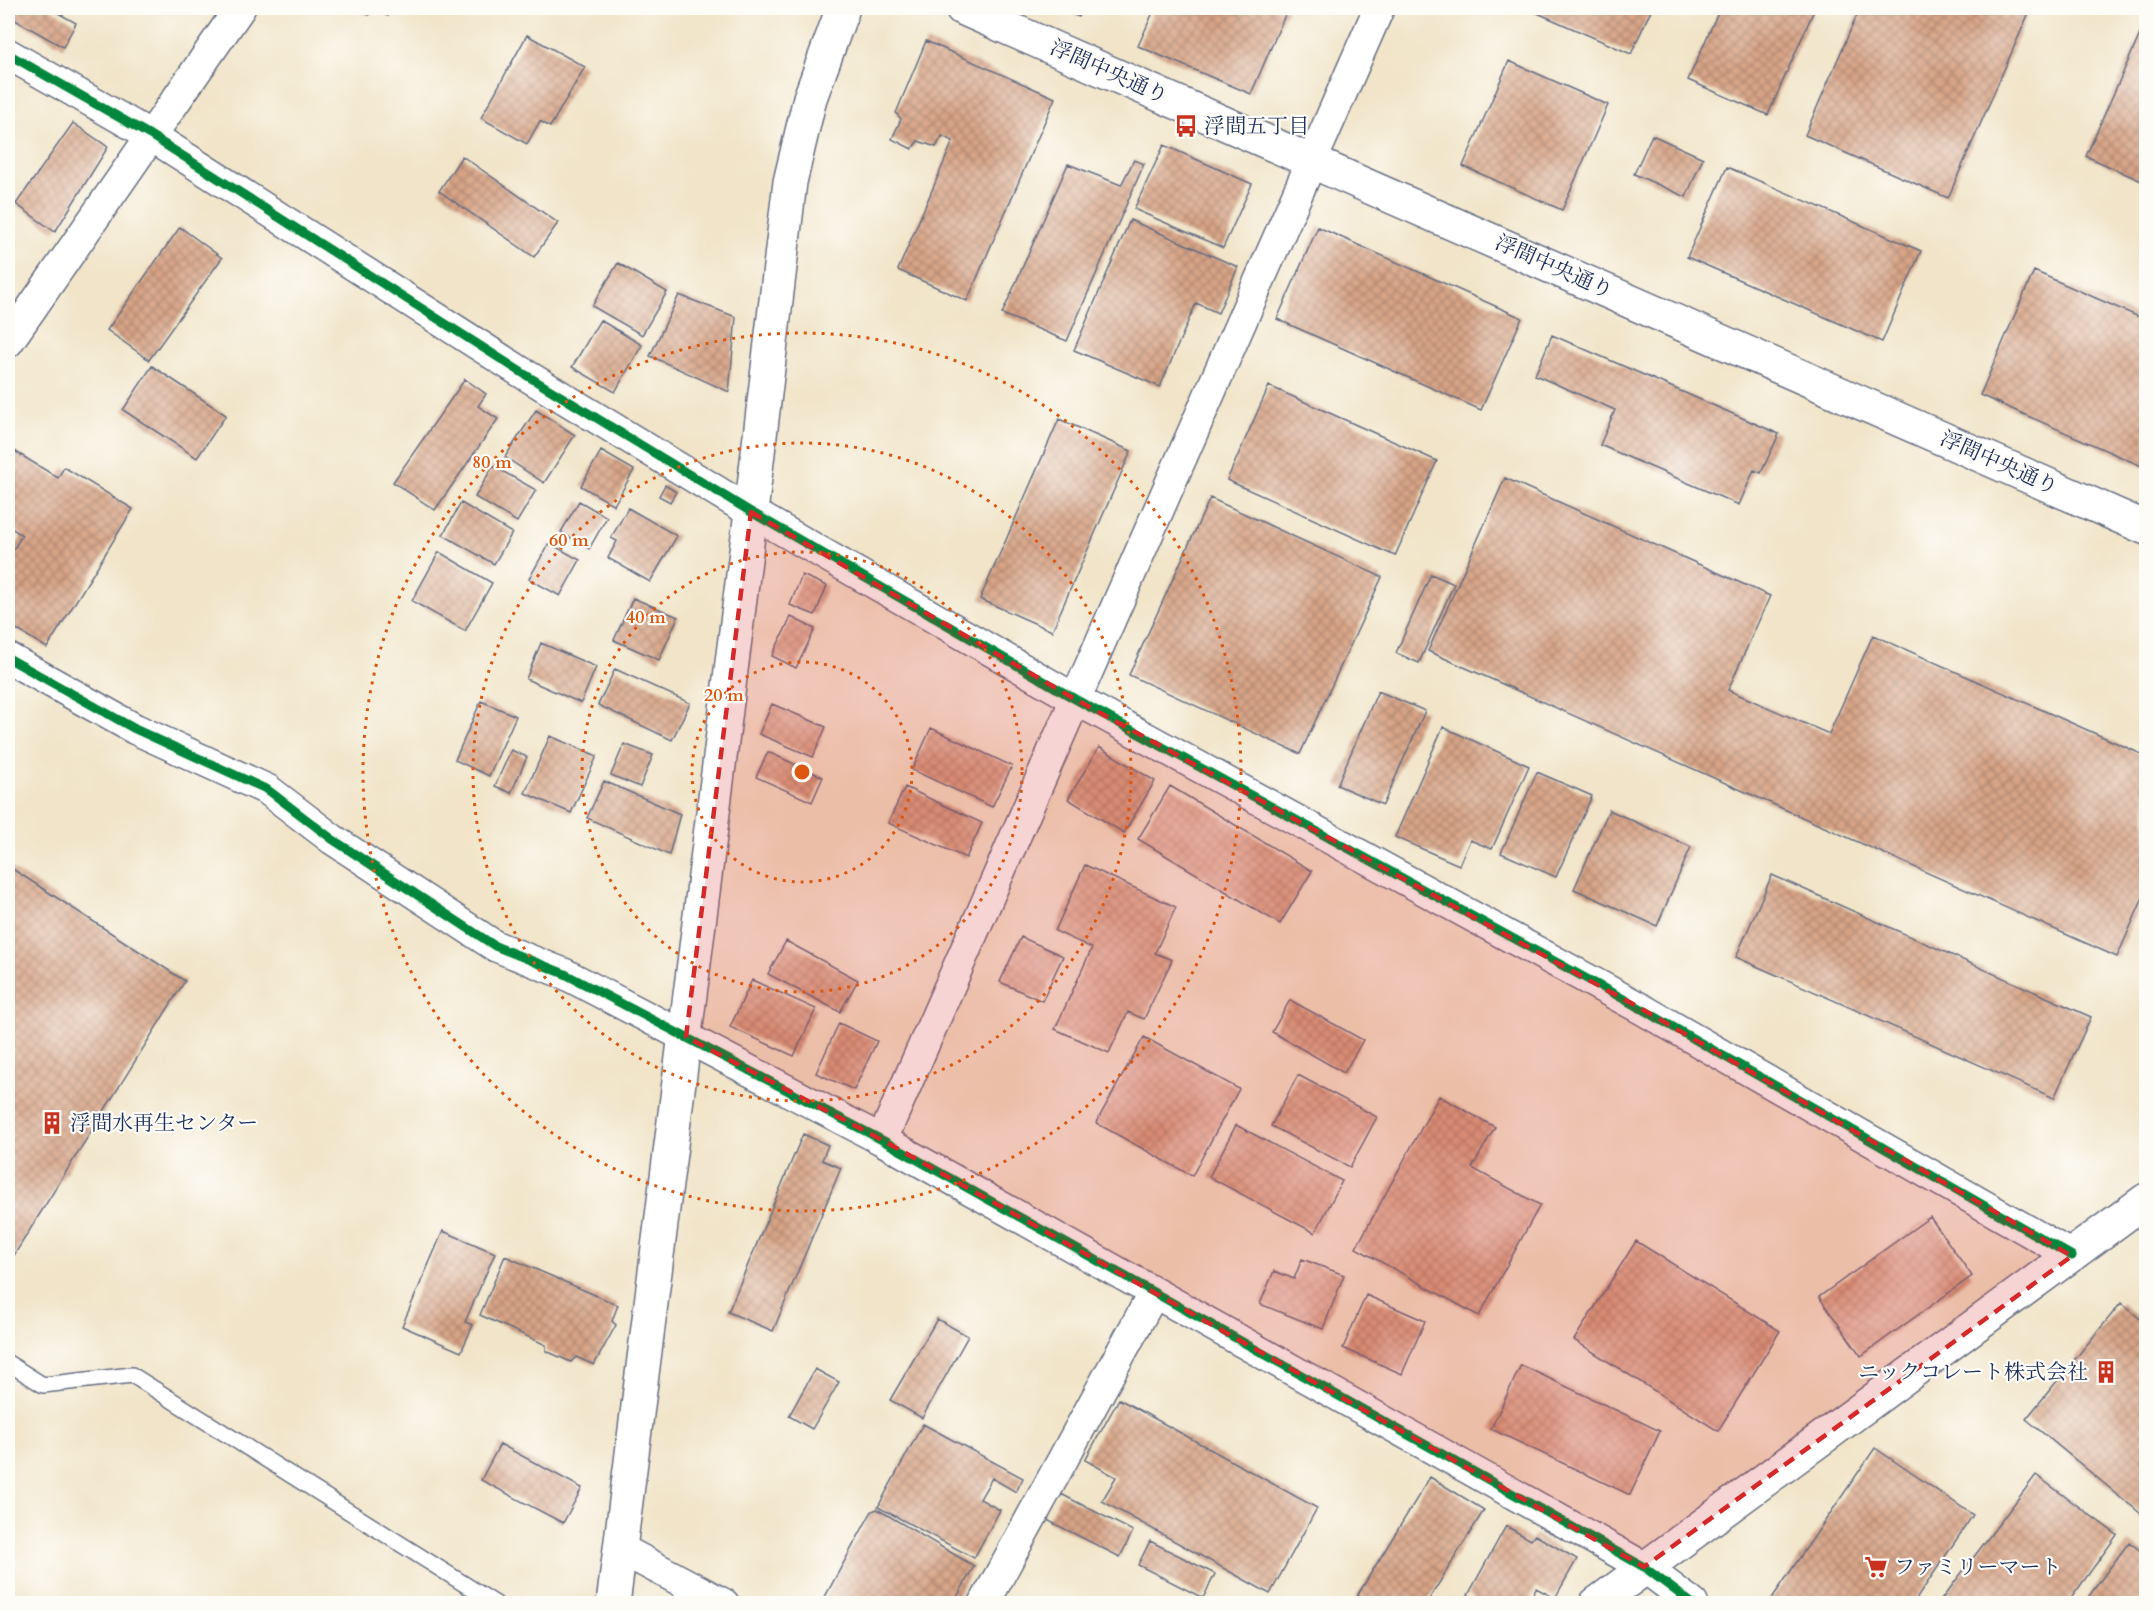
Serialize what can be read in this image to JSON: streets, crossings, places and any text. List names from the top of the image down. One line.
{"streets":{"street":["浮間中央通り"]},"places":{"bus stop":["浮間五丁目"],"building":["浮間水再生センター","ニックコレート株式会社"],"supermarket":["ファミリーマート"]},"rings":["80 m","60 m","40 m","20 m"]}
